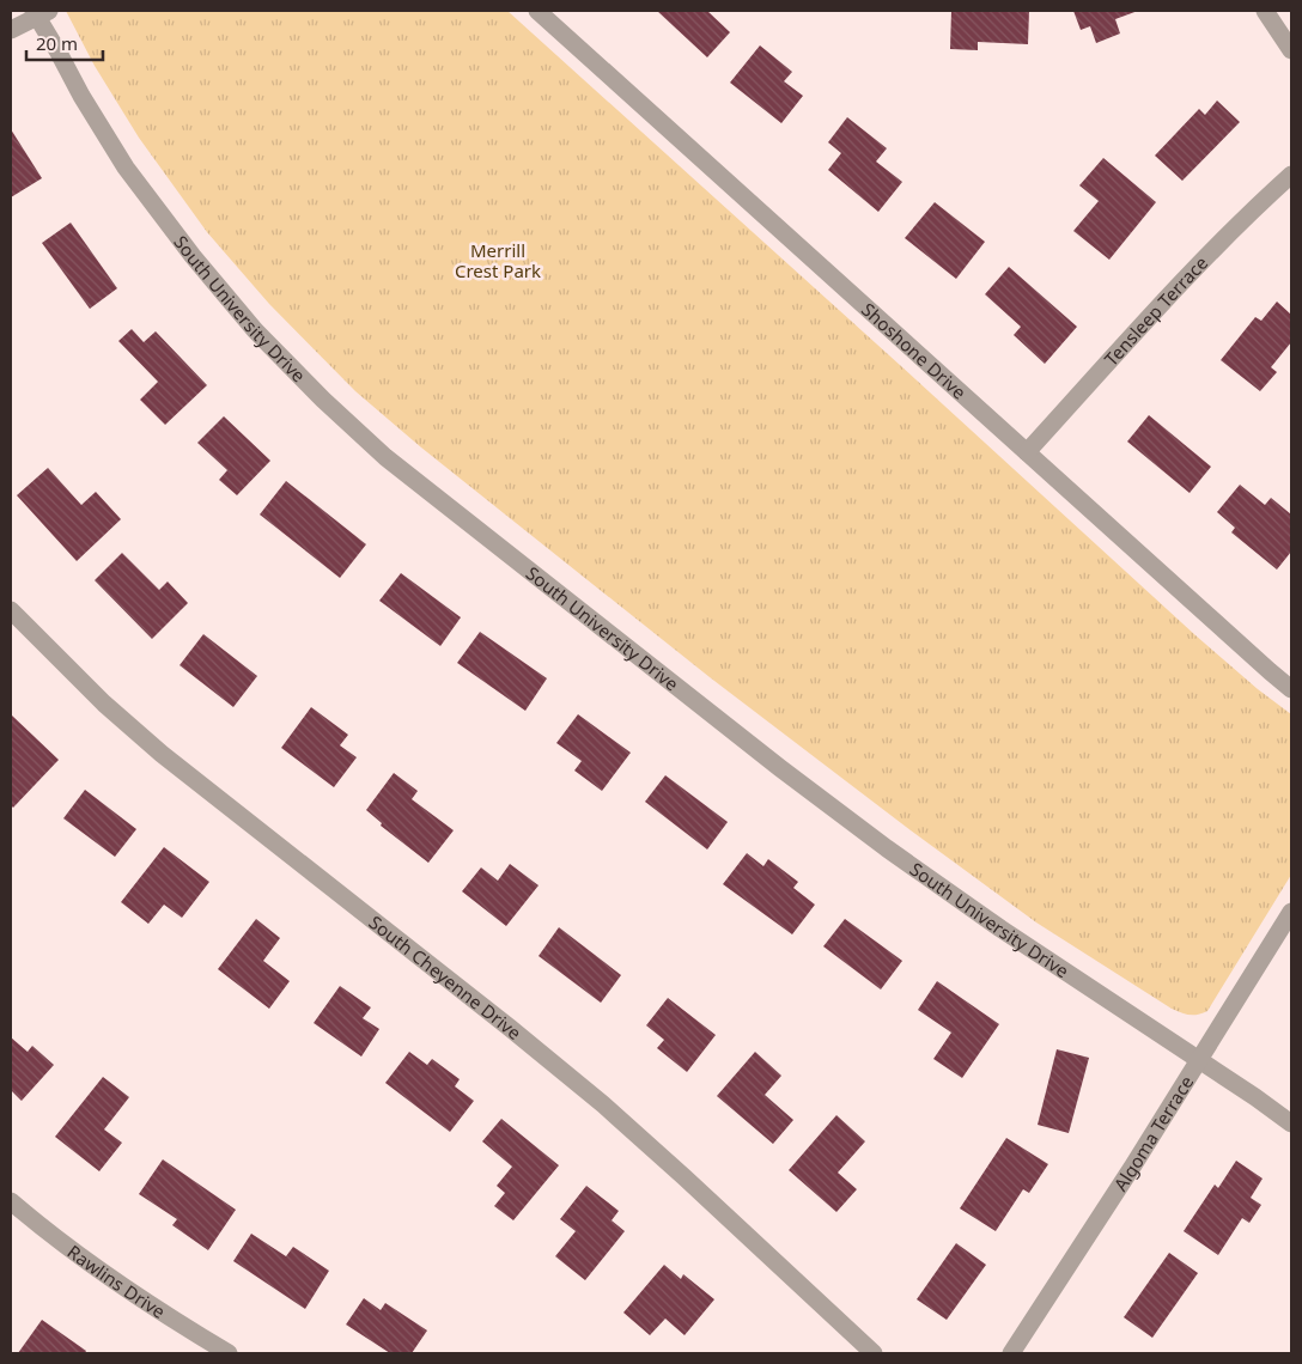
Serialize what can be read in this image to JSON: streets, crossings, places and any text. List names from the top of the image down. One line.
{"streets":{"street":["South University Drive","Tensleep Terrace","Shoshone Drive","South Cheyenne Drive","Algoma Terrace","Rawlins Drive"]},"crossings":[["South University Drive","Algoma Terrace"],["Tensleep Terrace","Shoshone Drive"]],"parks":["Merrill Crest Park"],"scale_bar":"20 m"}
